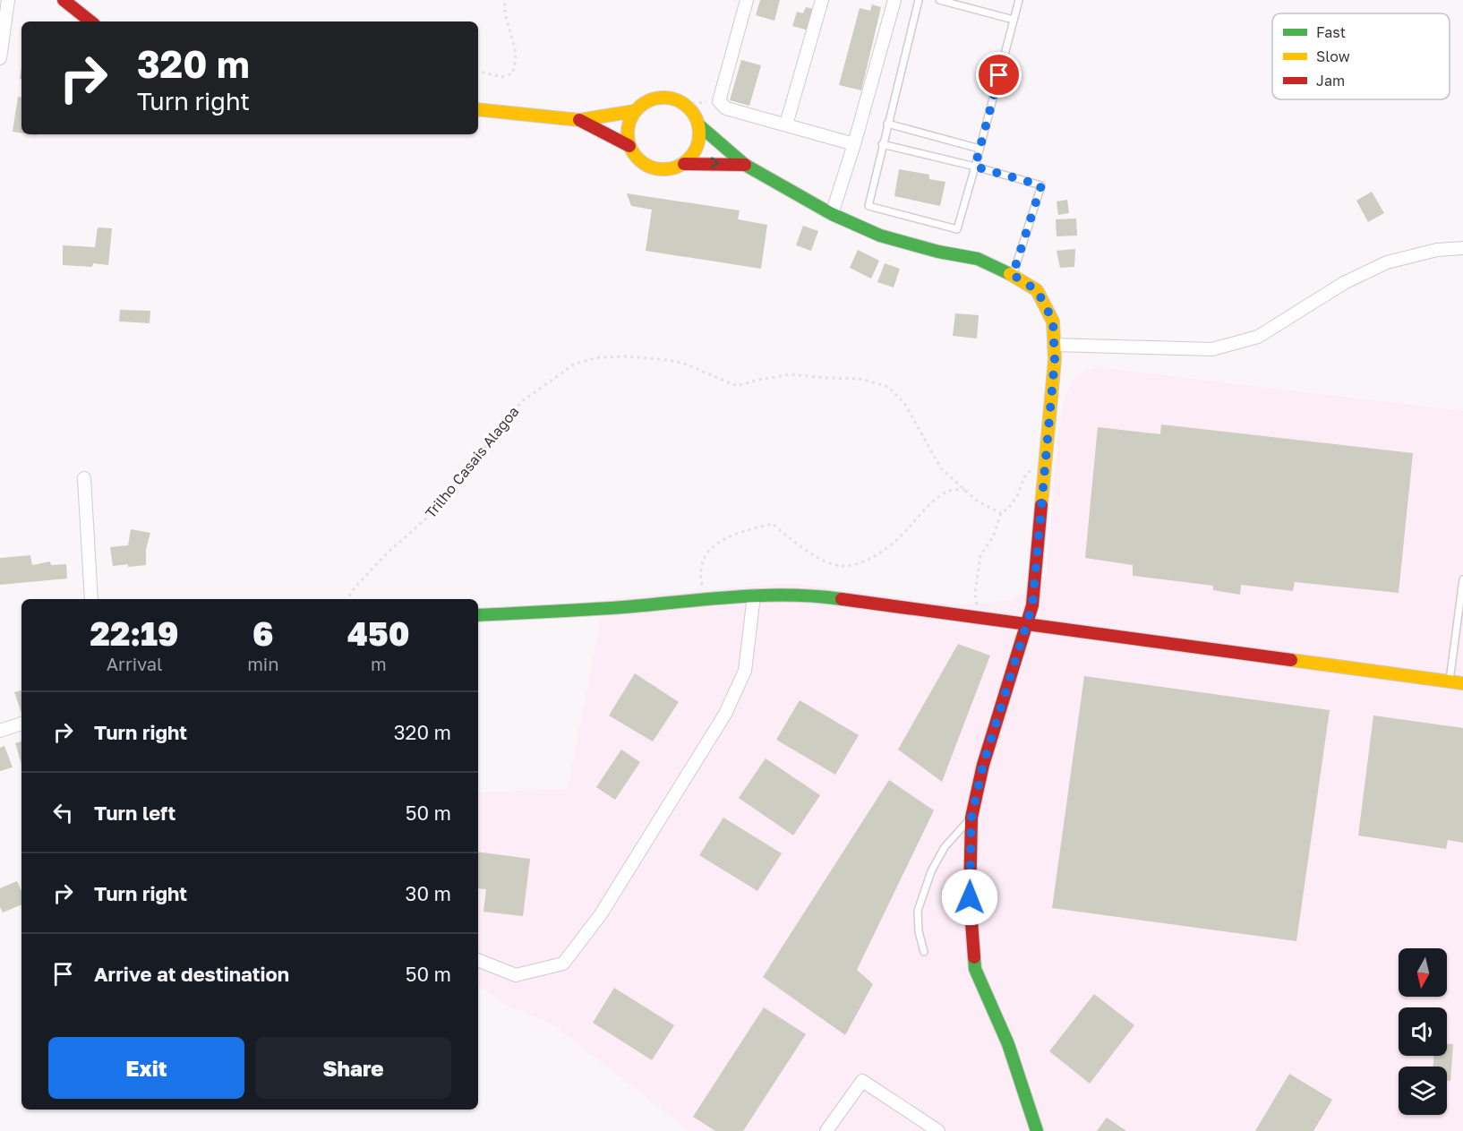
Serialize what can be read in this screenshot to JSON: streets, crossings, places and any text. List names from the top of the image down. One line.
{"streets":{"path":["Trilho Casais Alagoa"]},"legend":["Fast","Slow","Jam"],"north":"bottom","page":{"turn":["320 m","Turn right"],"eta":["22:19","Arrival","6","min","450","m"],"list":[{"name":"Turn right","value":"320 m"},{"name":"Turn left","value":"50 m"},{"name":"Turn right","value":"30 m"},{"name":"Arrive at destination","value":"50 m"}],"buttons":["Exit","Share"]}}
